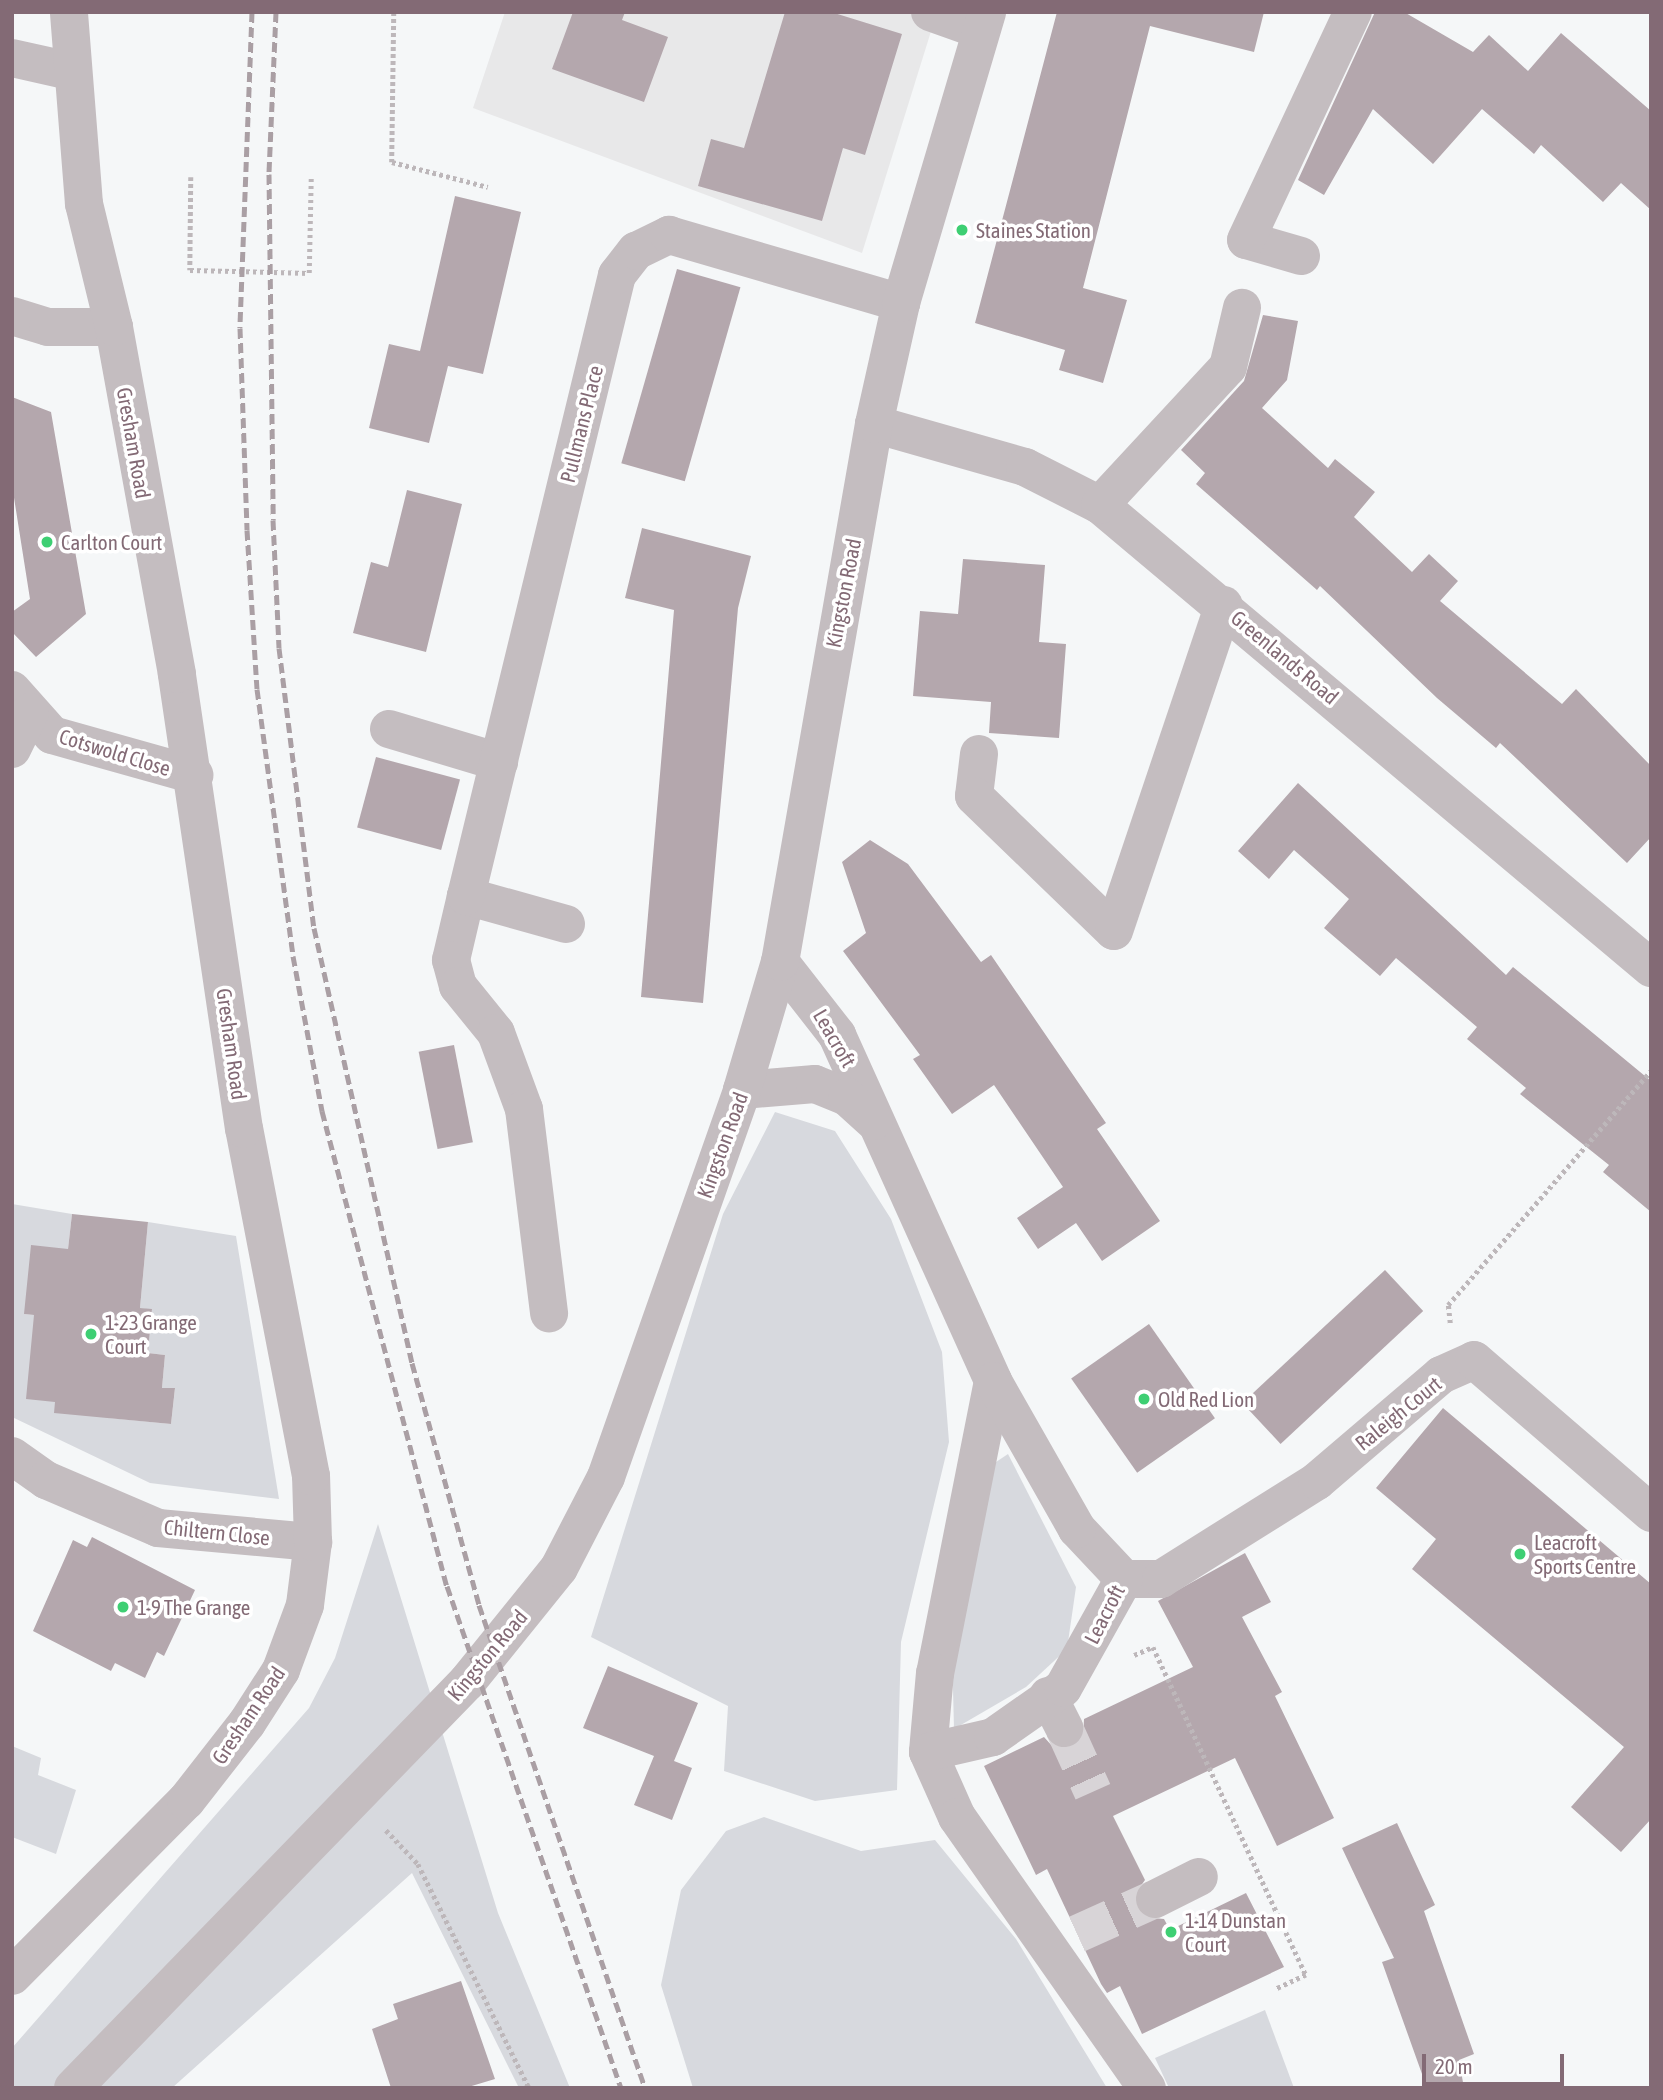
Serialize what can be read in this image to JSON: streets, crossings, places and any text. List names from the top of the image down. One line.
{"streets":{"street":["Pullmans Place","Gresham Road","Kingston Road","Greenlands Road","Cotswold Close","Leacroft","Raleigh Court","Chiltern Close"]},"crossings":[["Pullmans Place","Kingston Road"],["Gresham Road","Cotswold Close"],["Gresham Road","Chiltern Close"],["Kingston Road","Greenlands Road"],["Kingston Road","Leacroft"],["Leacroft","Raleigh Court"]],"places":["Staines Station","Carlton Court","1-23 Grange Court","Old Red Lion","Leacroft Sports Centre","1-9 The Grange","1-14 Dunstan Court"],"scale_bar":"20 m"}
